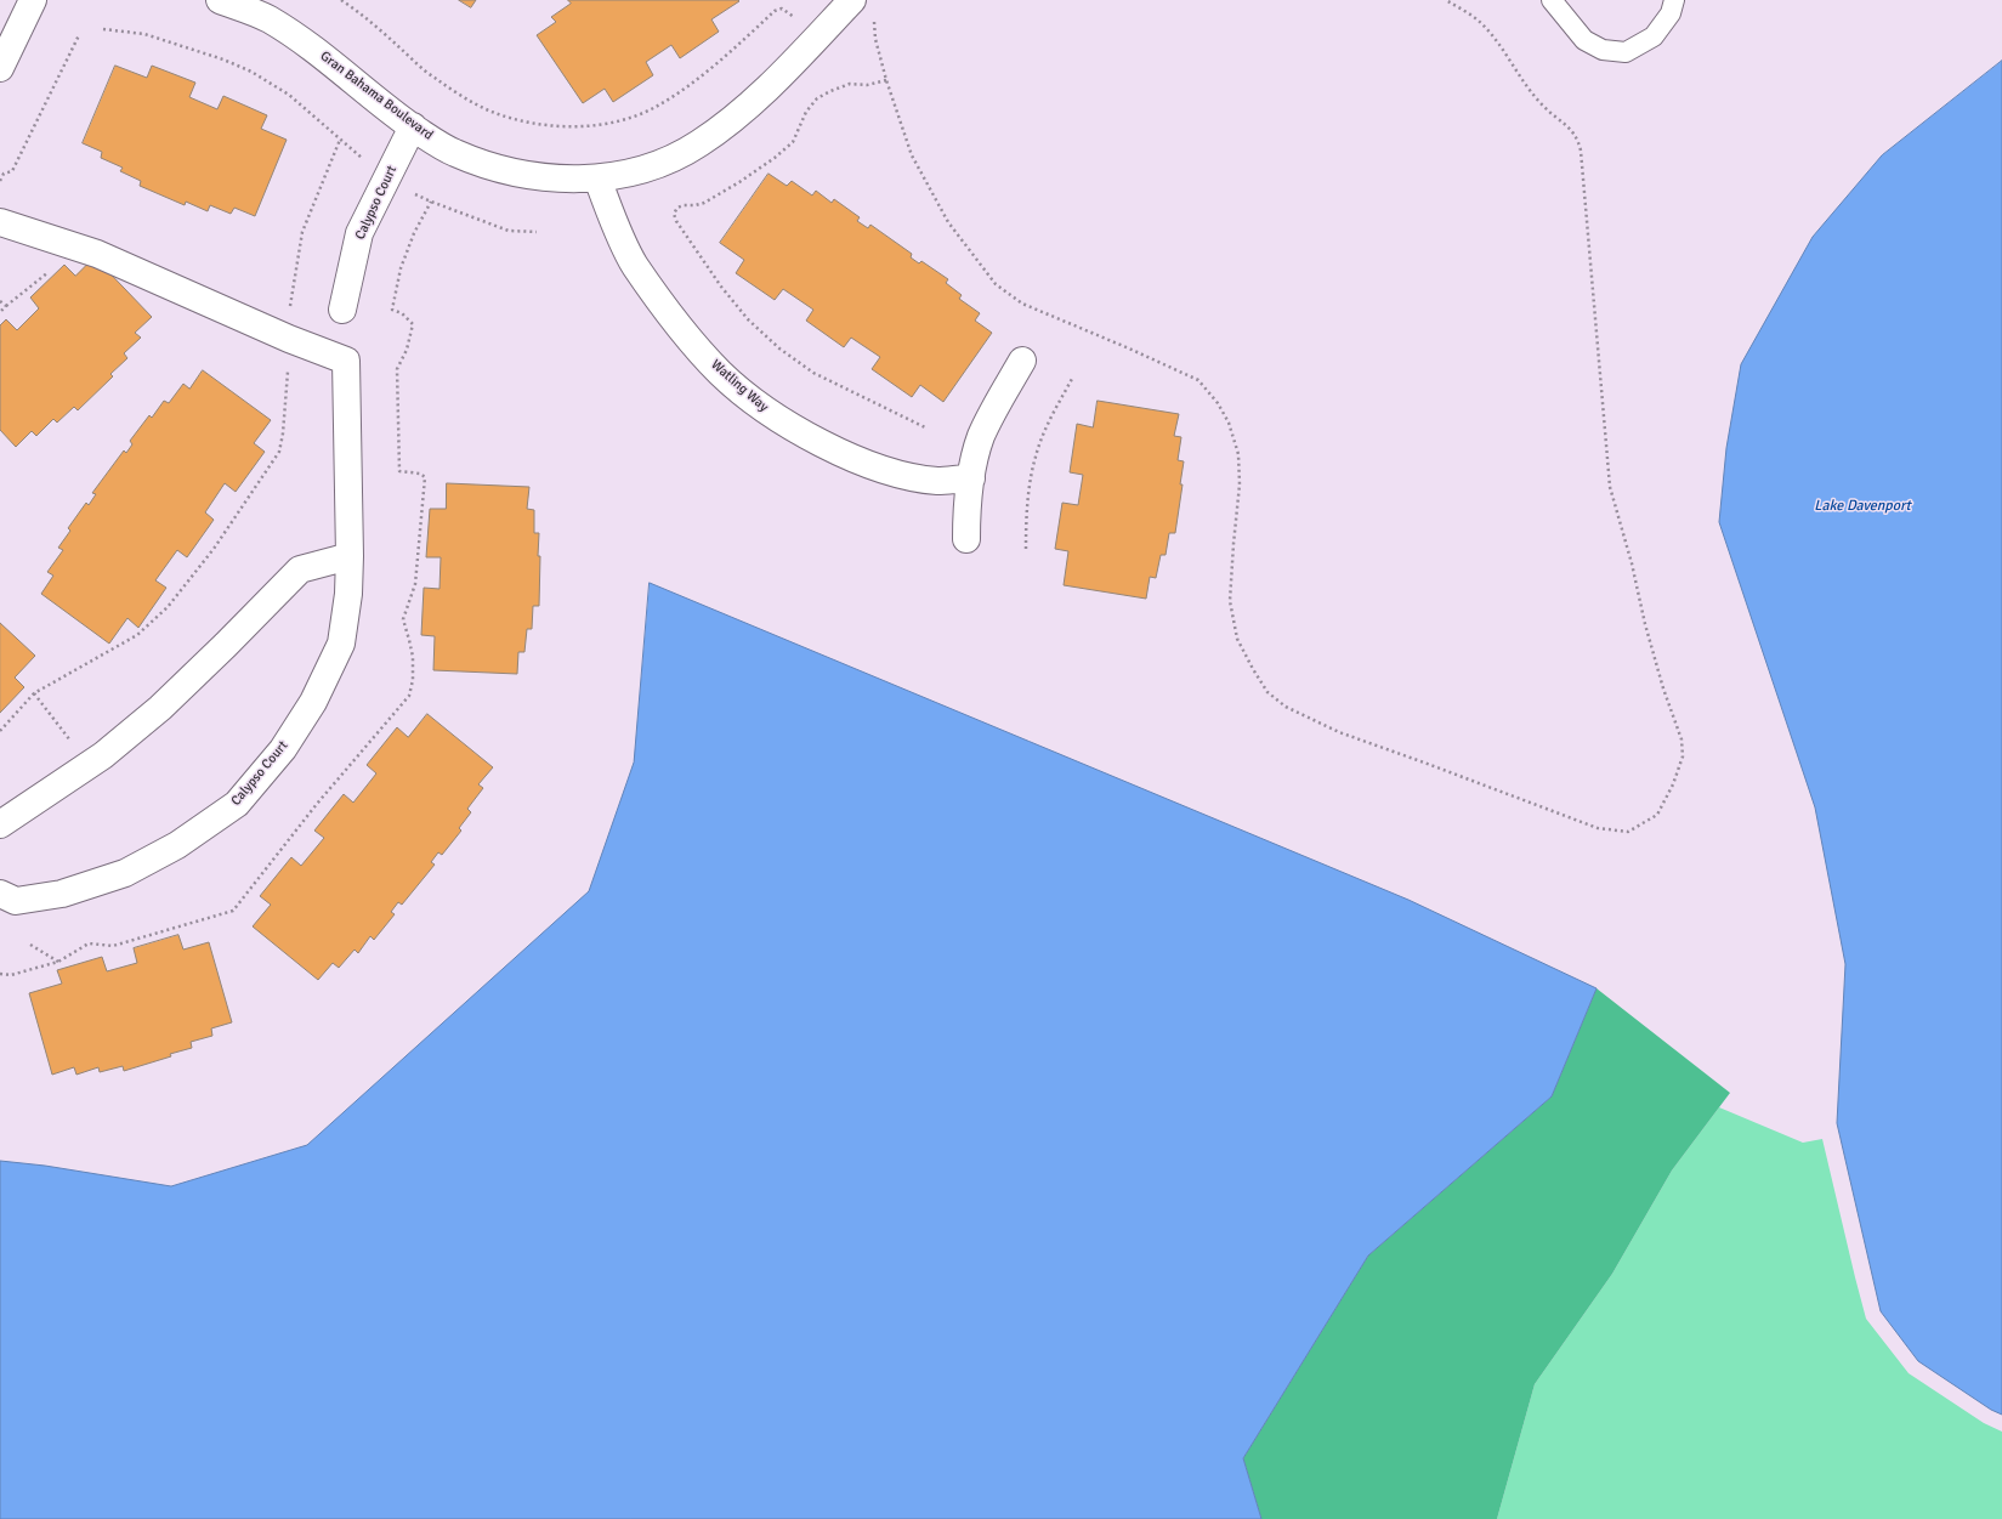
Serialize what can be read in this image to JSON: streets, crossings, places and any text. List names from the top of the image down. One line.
{"streets":{"street":["Gran Bahama Boulevard","Calypso Court","Watling Way"]},"crossings":[["Gran Bahama Boulevard","Calypso Court"],["Gran Bahama Boulevard","Watling Way"]],"water":["Lake Davenport"]}
